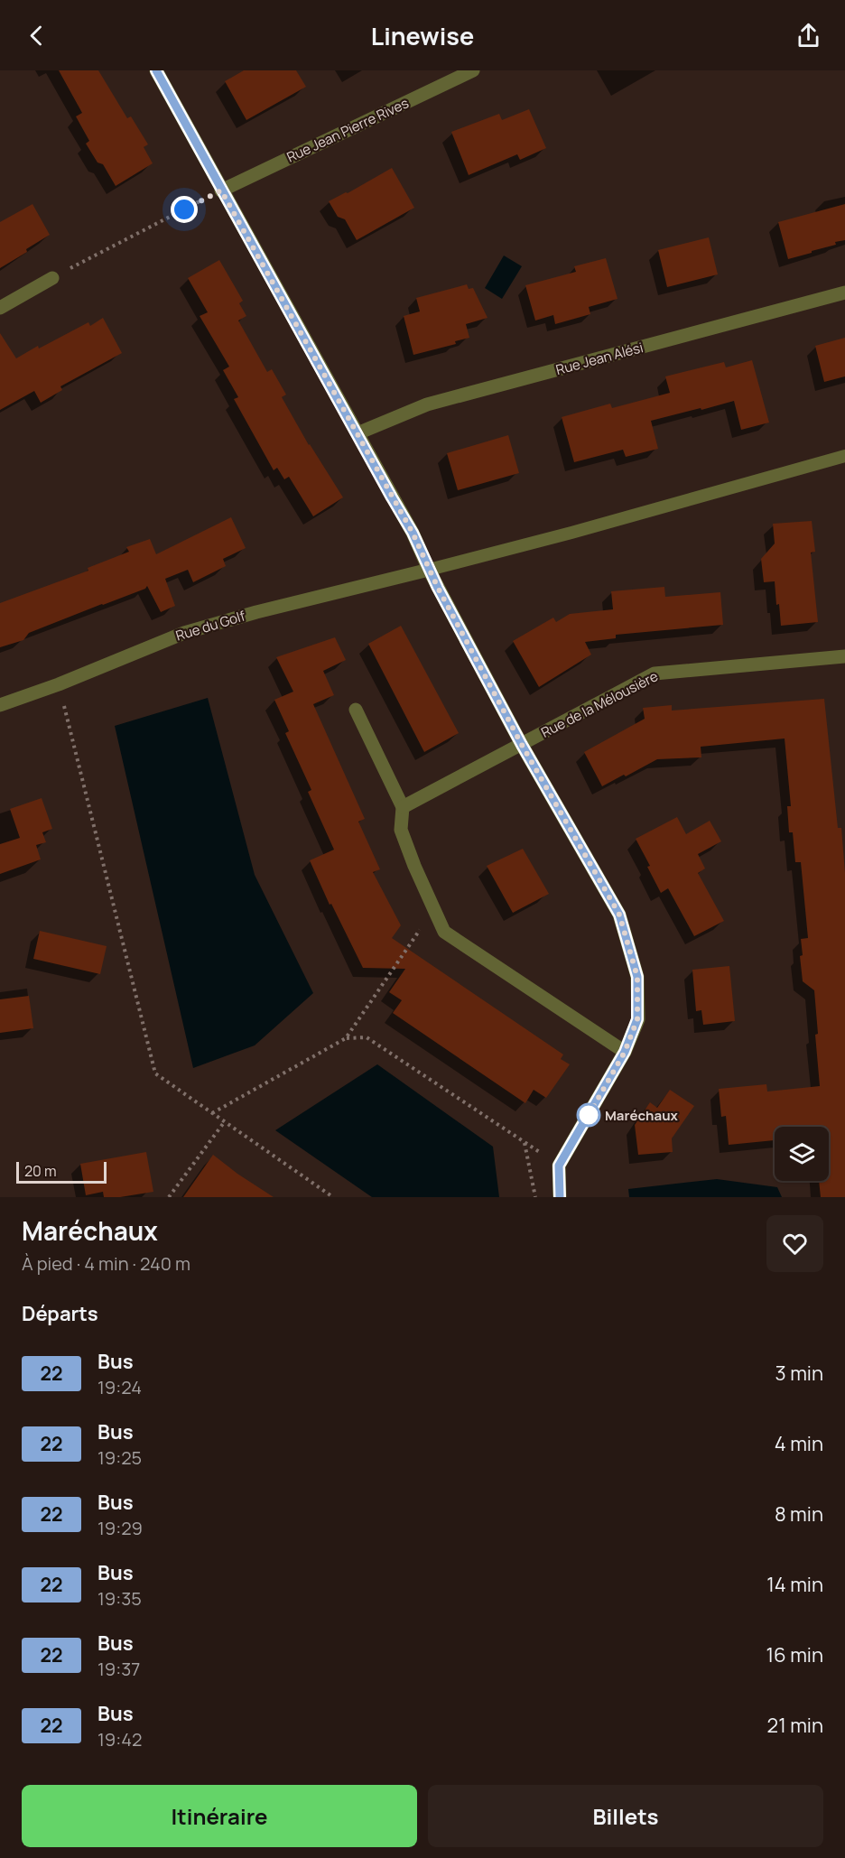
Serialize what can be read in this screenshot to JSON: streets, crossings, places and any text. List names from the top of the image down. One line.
{"streets":{"street":["Rue Jean Pierre Rives","Rue Jean Alési","Rue du Golf","Rue de la Mélousière"]},"places":["Maréchaux"],"lines":["bus line 22"],"scale_bar":"20 m","page":{"header":"Linewise","scale":"20 m","heading":[["Maréchaux","À pied · 4 min · 240 m"],"Départs"],"list":[{"mark":"22","name":"Bus","note":"19:24","value":"3 min"},{"mark":"22","name":"Bus","note":"19:25","value":"4 min"},{"mark":"22","name":"Bus","note":"19:29","value":"8 min"},{"mark":"22","name":"Bus","note":"19:35","value":"14 min"},{"mark":"22","name":"Bus","note":"19:37","value":"16 min"},{"mark":"22","name":"Bus","note":"19:42","value":"21 min"}],"buttons":["Itinéraire","Billets"]}}
